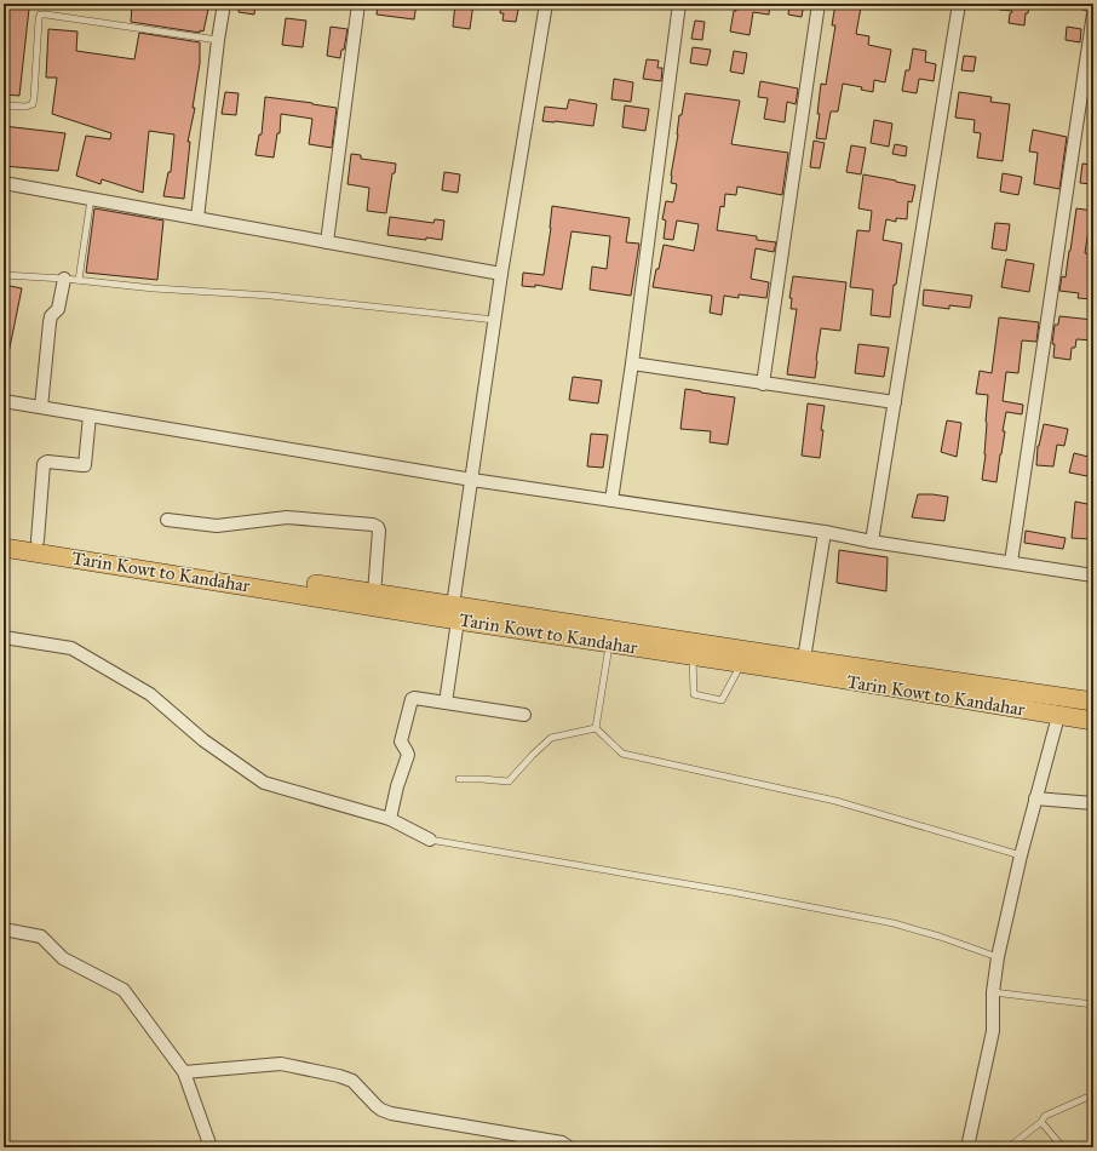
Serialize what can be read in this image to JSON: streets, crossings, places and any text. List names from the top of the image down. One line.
{"streets":{"main road":["Tarin Kowt to Kandahar"]}}
